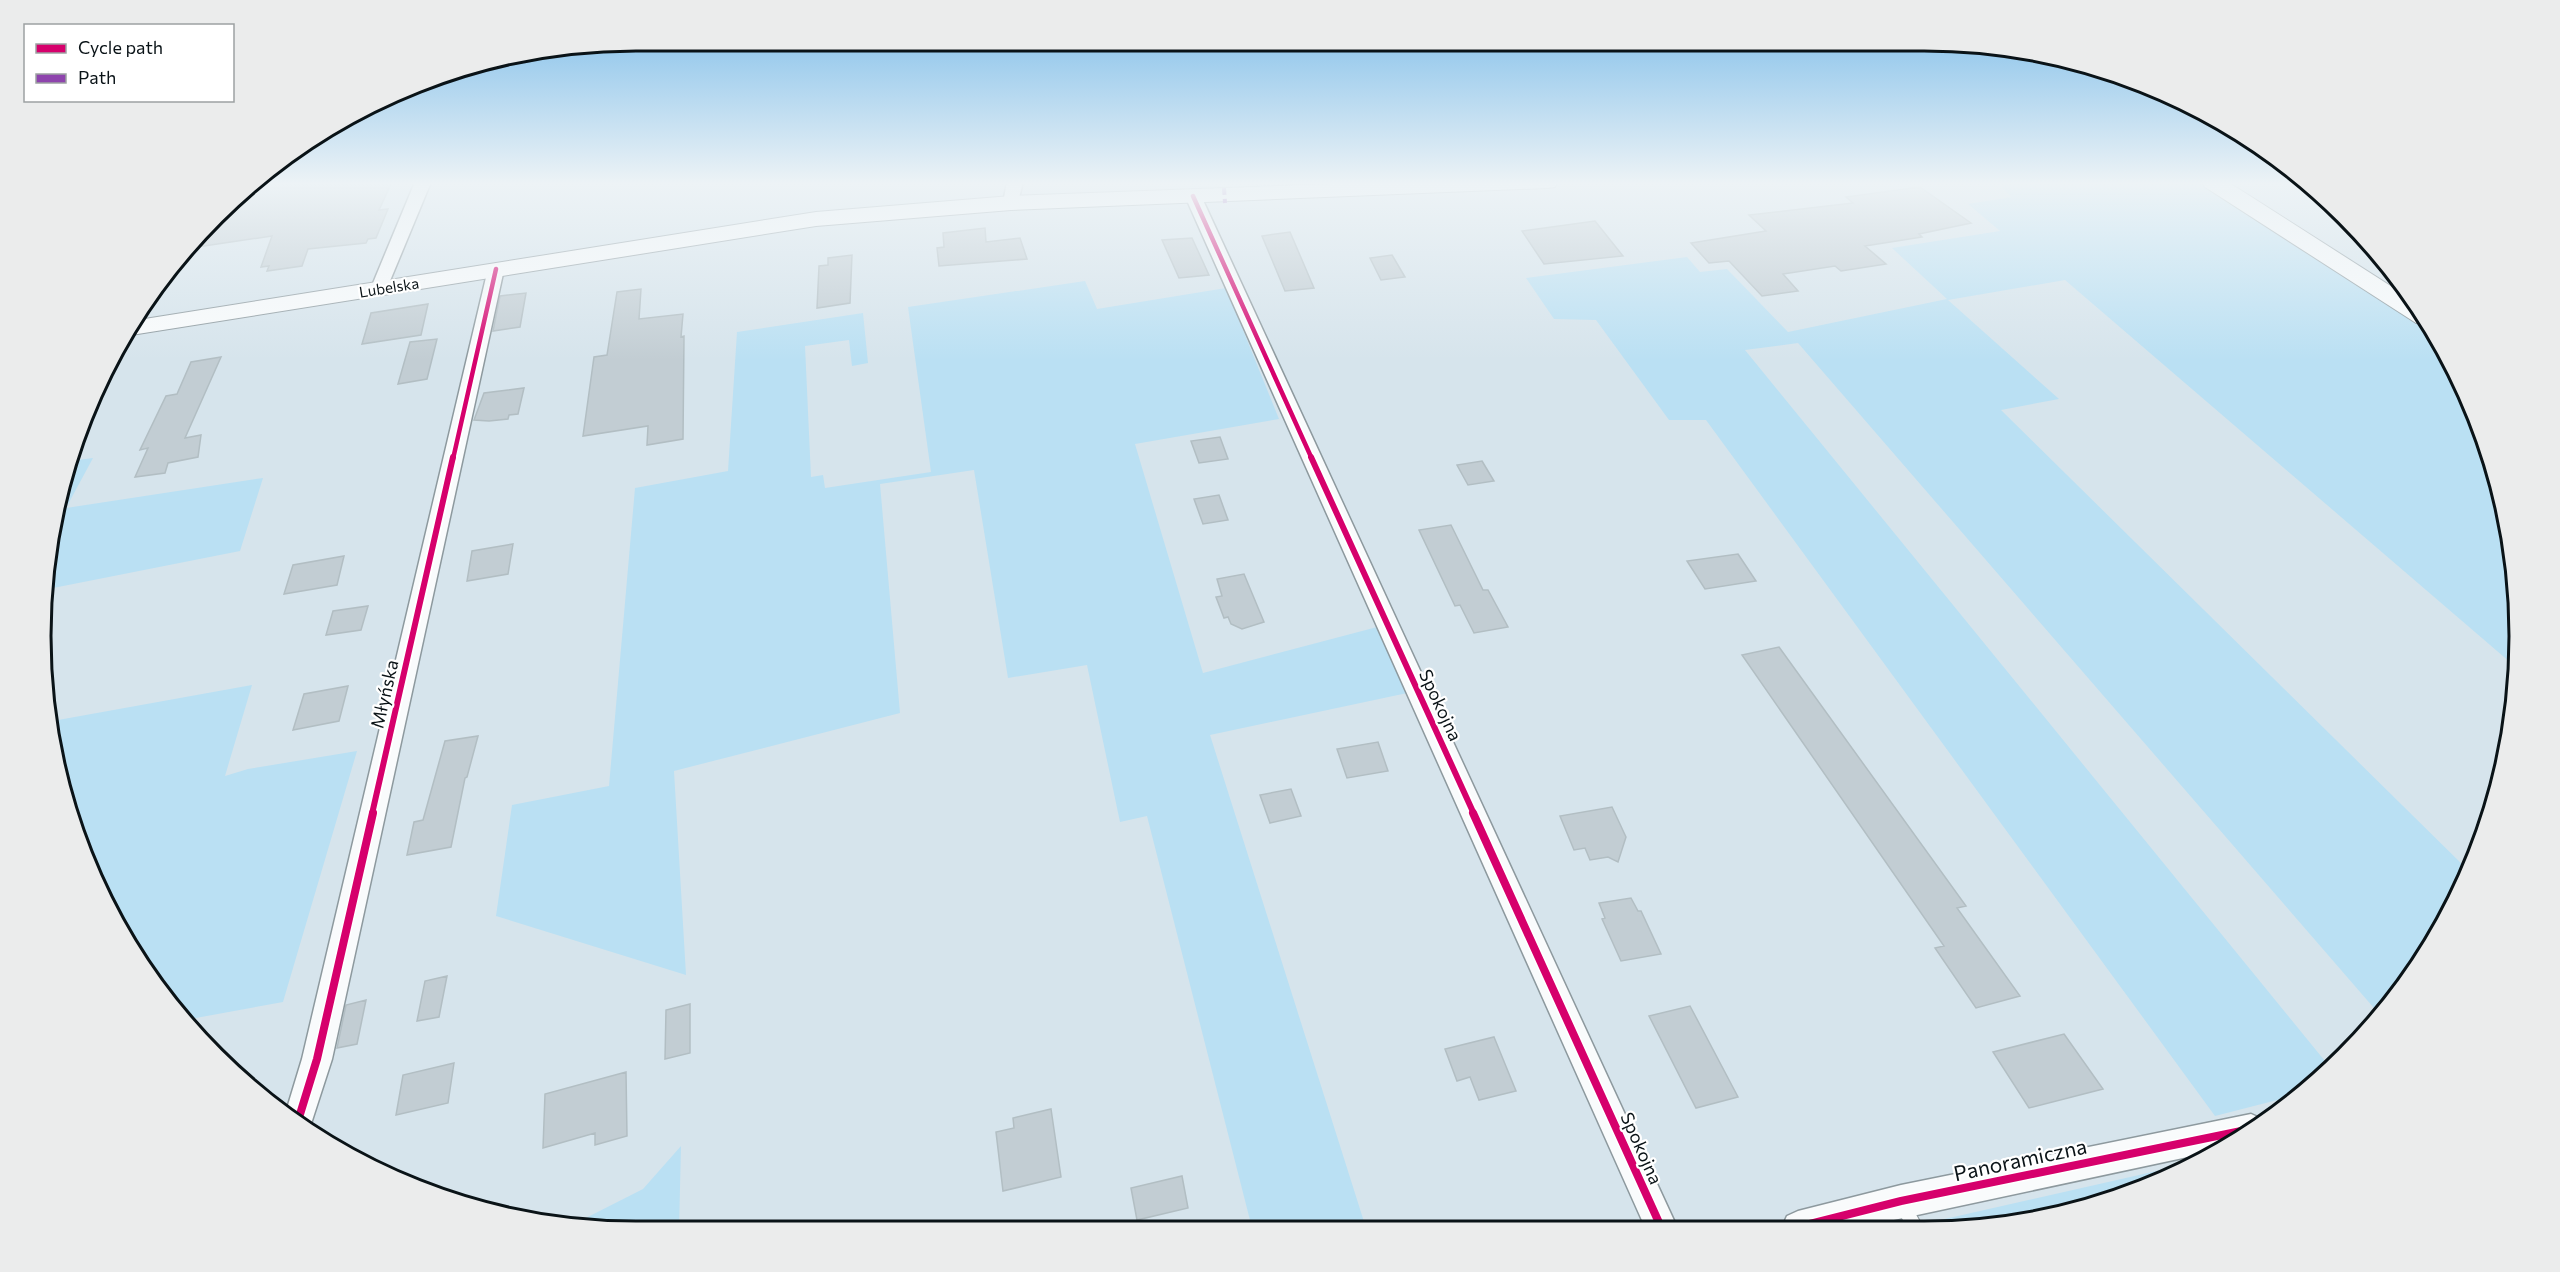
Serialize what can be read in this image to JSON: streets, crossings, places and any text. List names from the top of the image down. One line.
{"streets":{"main road":["Lubelska"],"street":["Młyńska","Spokojna","Panoramiczna"]},"crossings":[["Lubelska","Młyńska"]],"legend":["Cycle path","Path"]}
